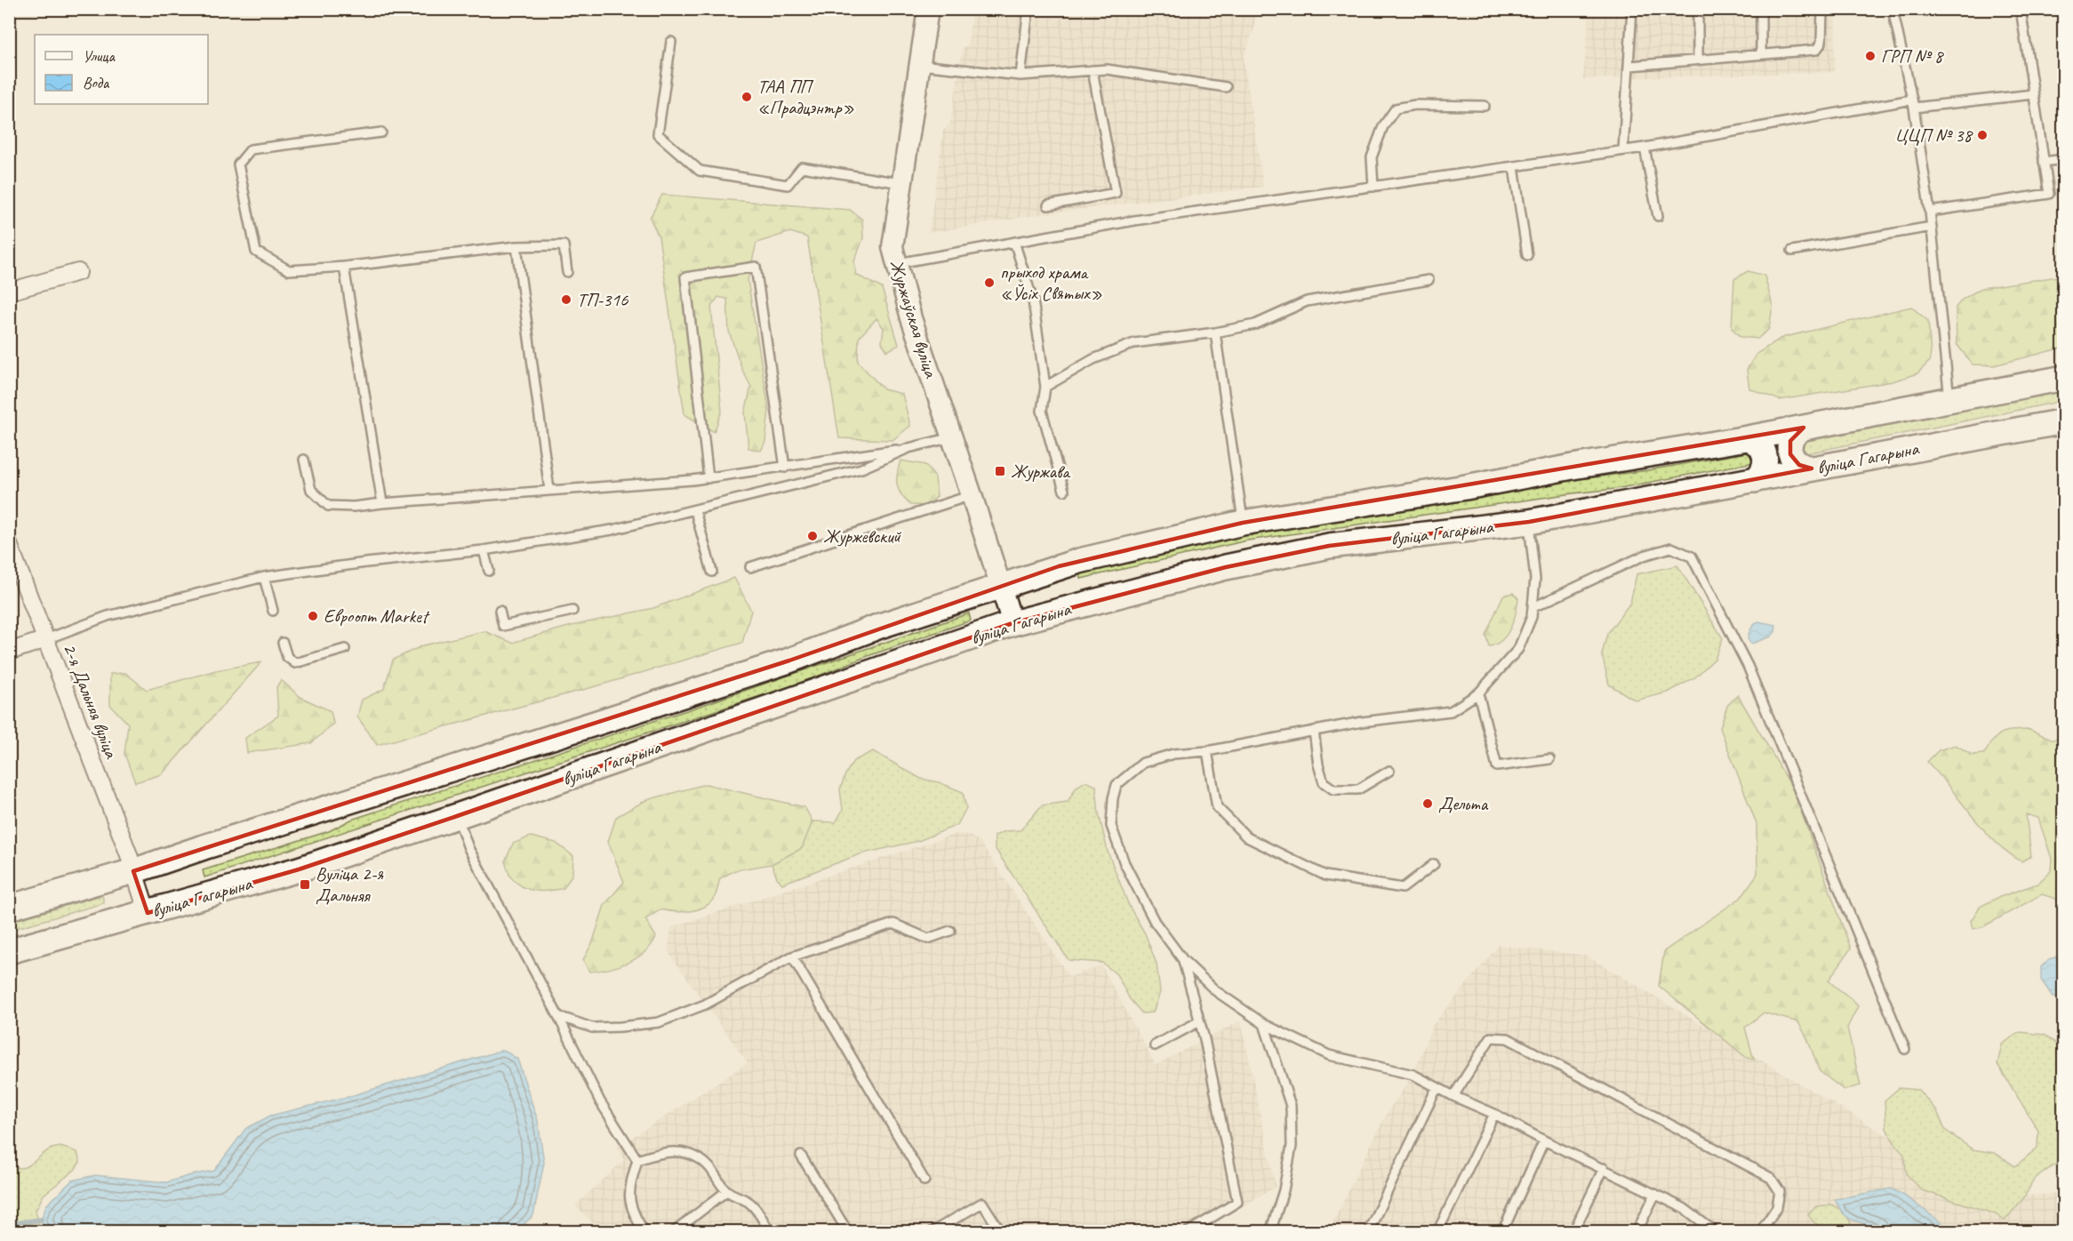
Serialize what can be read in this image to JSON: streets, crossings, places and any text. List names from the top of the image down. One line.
{"streets":{"main road":["вуліца Гагарына"],"street":["Журжаўская вуліца","2-я Дальняя вуліца"]},"crossings":[["Журжаўская вуліца","вуліца Гагарына"],["вуліца Гагарына","2-я Дальняя вуліца"]],"places":{"other":["ГРП № 8","ТАА ПП «Прадцэнтр»","ЦЦП № 38","прыход храма «Ўсіх Святых»","ТП-316","Журжевский","Евроопт Market","Дельта"],"transit":["Журжава","Вуліца 2-я Дальняя"]},"legend":["Улица","Вода"]}
